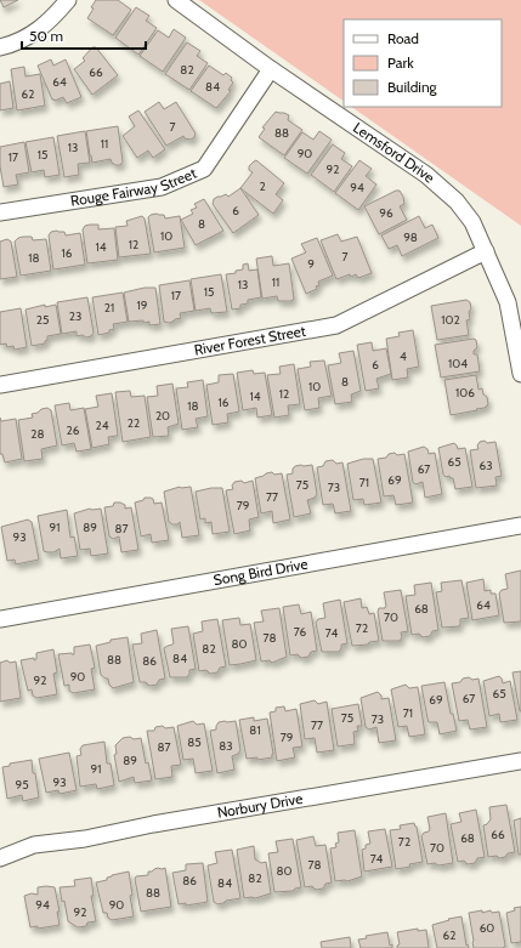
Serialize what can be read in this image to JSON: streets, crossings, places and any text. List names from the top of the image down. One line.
{"streets":{"street":["Lemsford Drive","Rouge Fairway Street","River Forest Street","Song Bird Drive","Norbury Drive"]},"crossings":[["Lemsford Drive","Rouge Fairway Street"],["Lemsford Drive","River Forest Street"]],"house_numbers":["82","66","64","84","62","7","88","11","13","90","15","17","92","2","94","6","96","8","10","98","12","14","16","7","18","9","11","13","15","17","19","21","23","25","102","4","104","6","8","10","106","12","14","16","18","20","22","24","26","28","65","63","67","69","71","75","73","77","79","91","89","87","93","64","68","70","72","76","74","78","80","82","84","88","86","90","92","65","67","69","71","75","73","77","81","79","85","83","87","89","91","93","95","66","68","72","70","74","78","80","82","86","84","88","94","90","92","60","62"],"legend":["Road","Park","Building"],"scale_bar":"50 m"}
